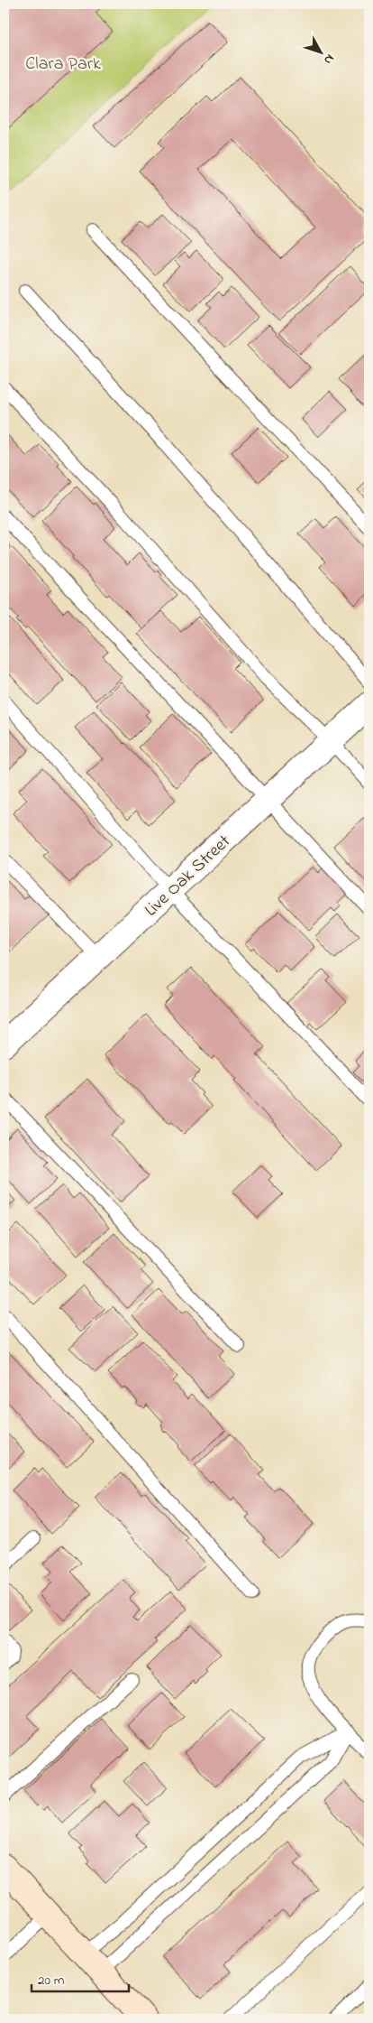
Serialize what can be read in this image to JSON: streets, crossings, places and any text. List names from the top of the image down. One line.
{"streets":{"street":["Live Oak Street"]},"parks":["Clara Park"],"scale_bar":"20 m","north":"bottom right"}
